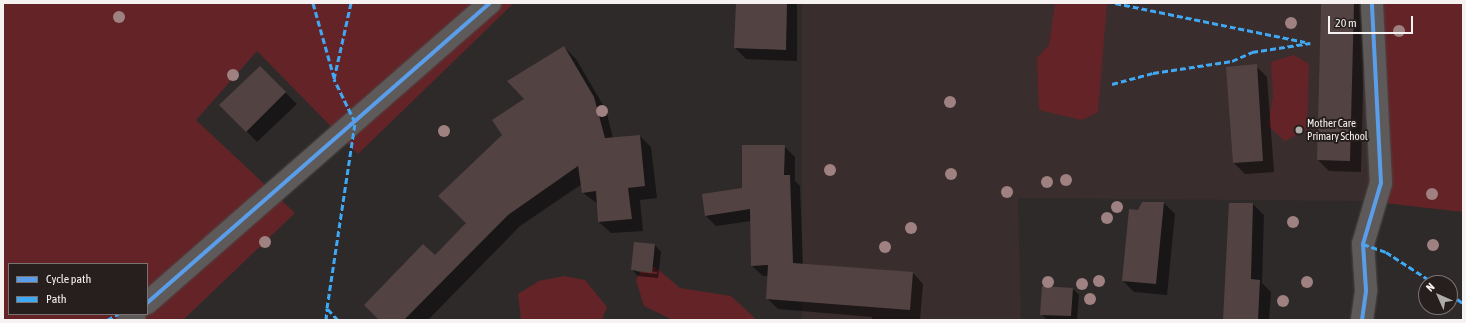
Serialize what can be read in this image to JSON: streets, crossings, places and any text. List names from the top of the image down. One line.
{"places":["Mother Care Primary School"],"legend":["Cycle path","Path"],"scale_bar":"20 m","north":"top left"}
